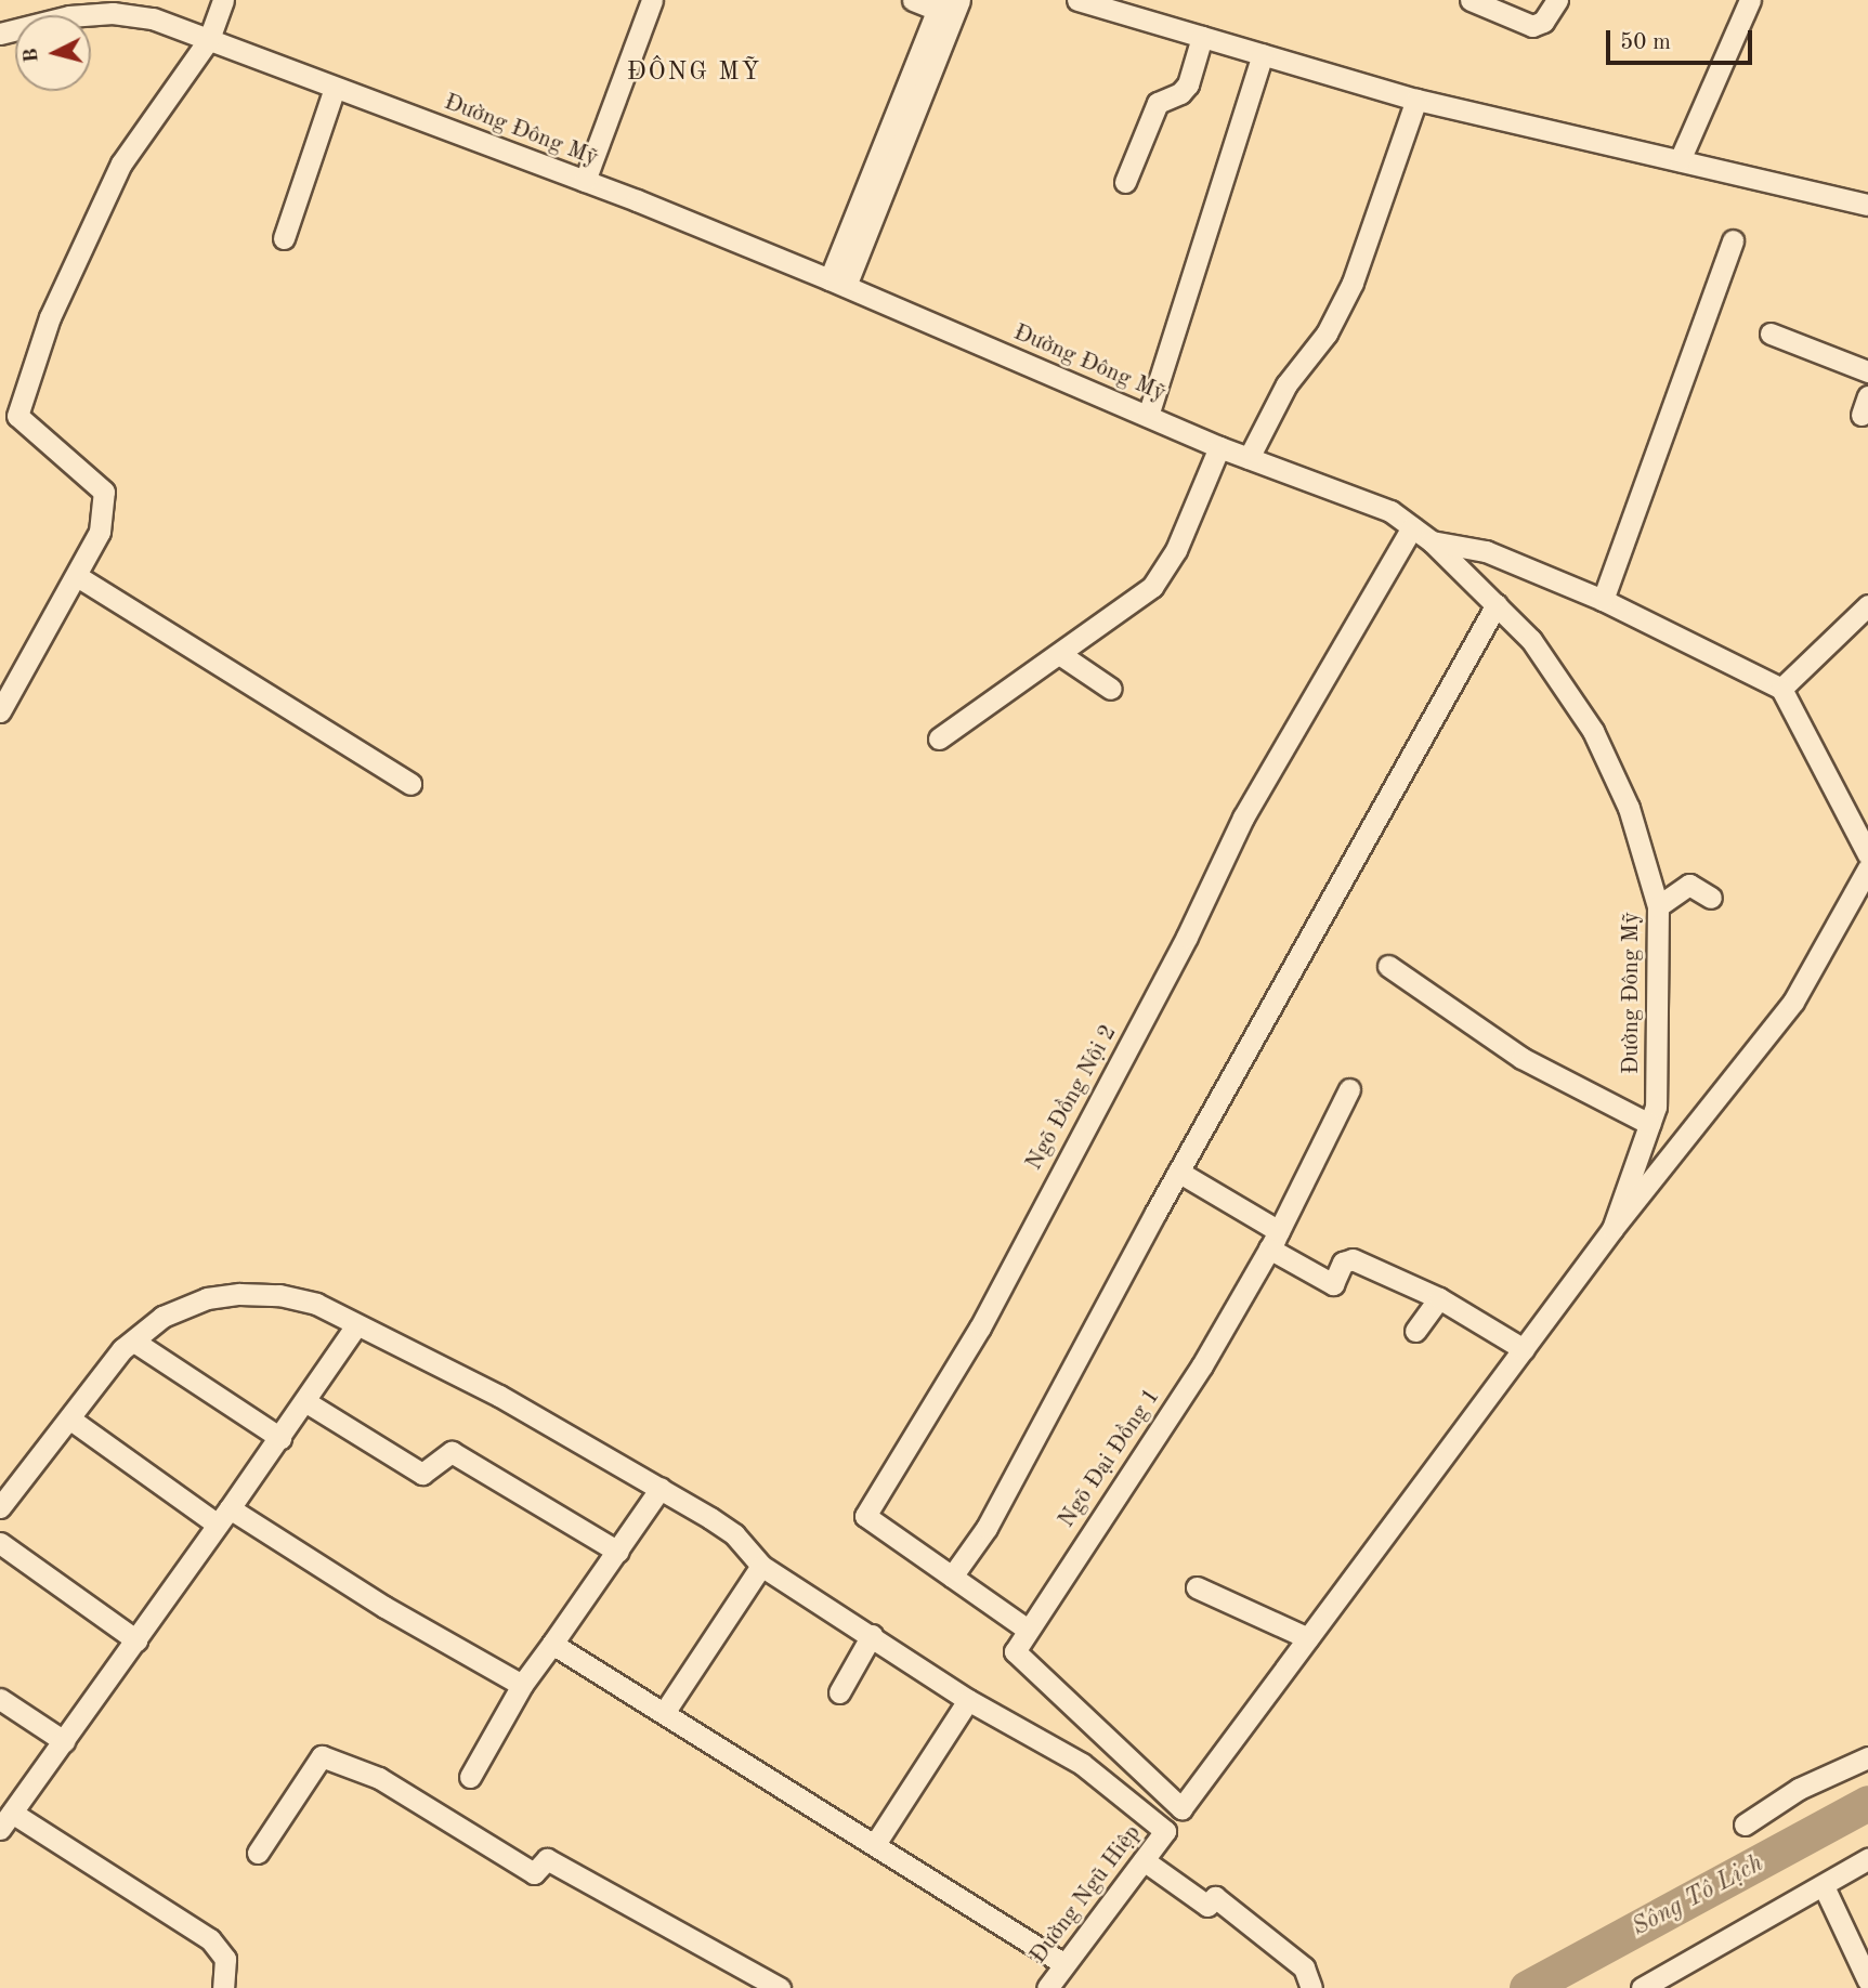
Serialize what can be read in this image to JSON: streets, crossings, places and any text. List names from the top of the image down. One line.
{"streets":{"street":["Đường Đông Mỹ","Ngõ Đồng Nội 2","Ngõ Đại Đồng 1","Đường Ngũ Hiệp"]},"crossings":[["Đường Đông Mỹ","Ngõ Đồng Nội 2"],["Ngõ Đồng Nội 2","Ngõ Đại Đồng 1"]],"districts":["ĐÔNG MỸ"],"water":["Sông Tô Lịch"],"scale_bar":"50 m","north":"left"}
